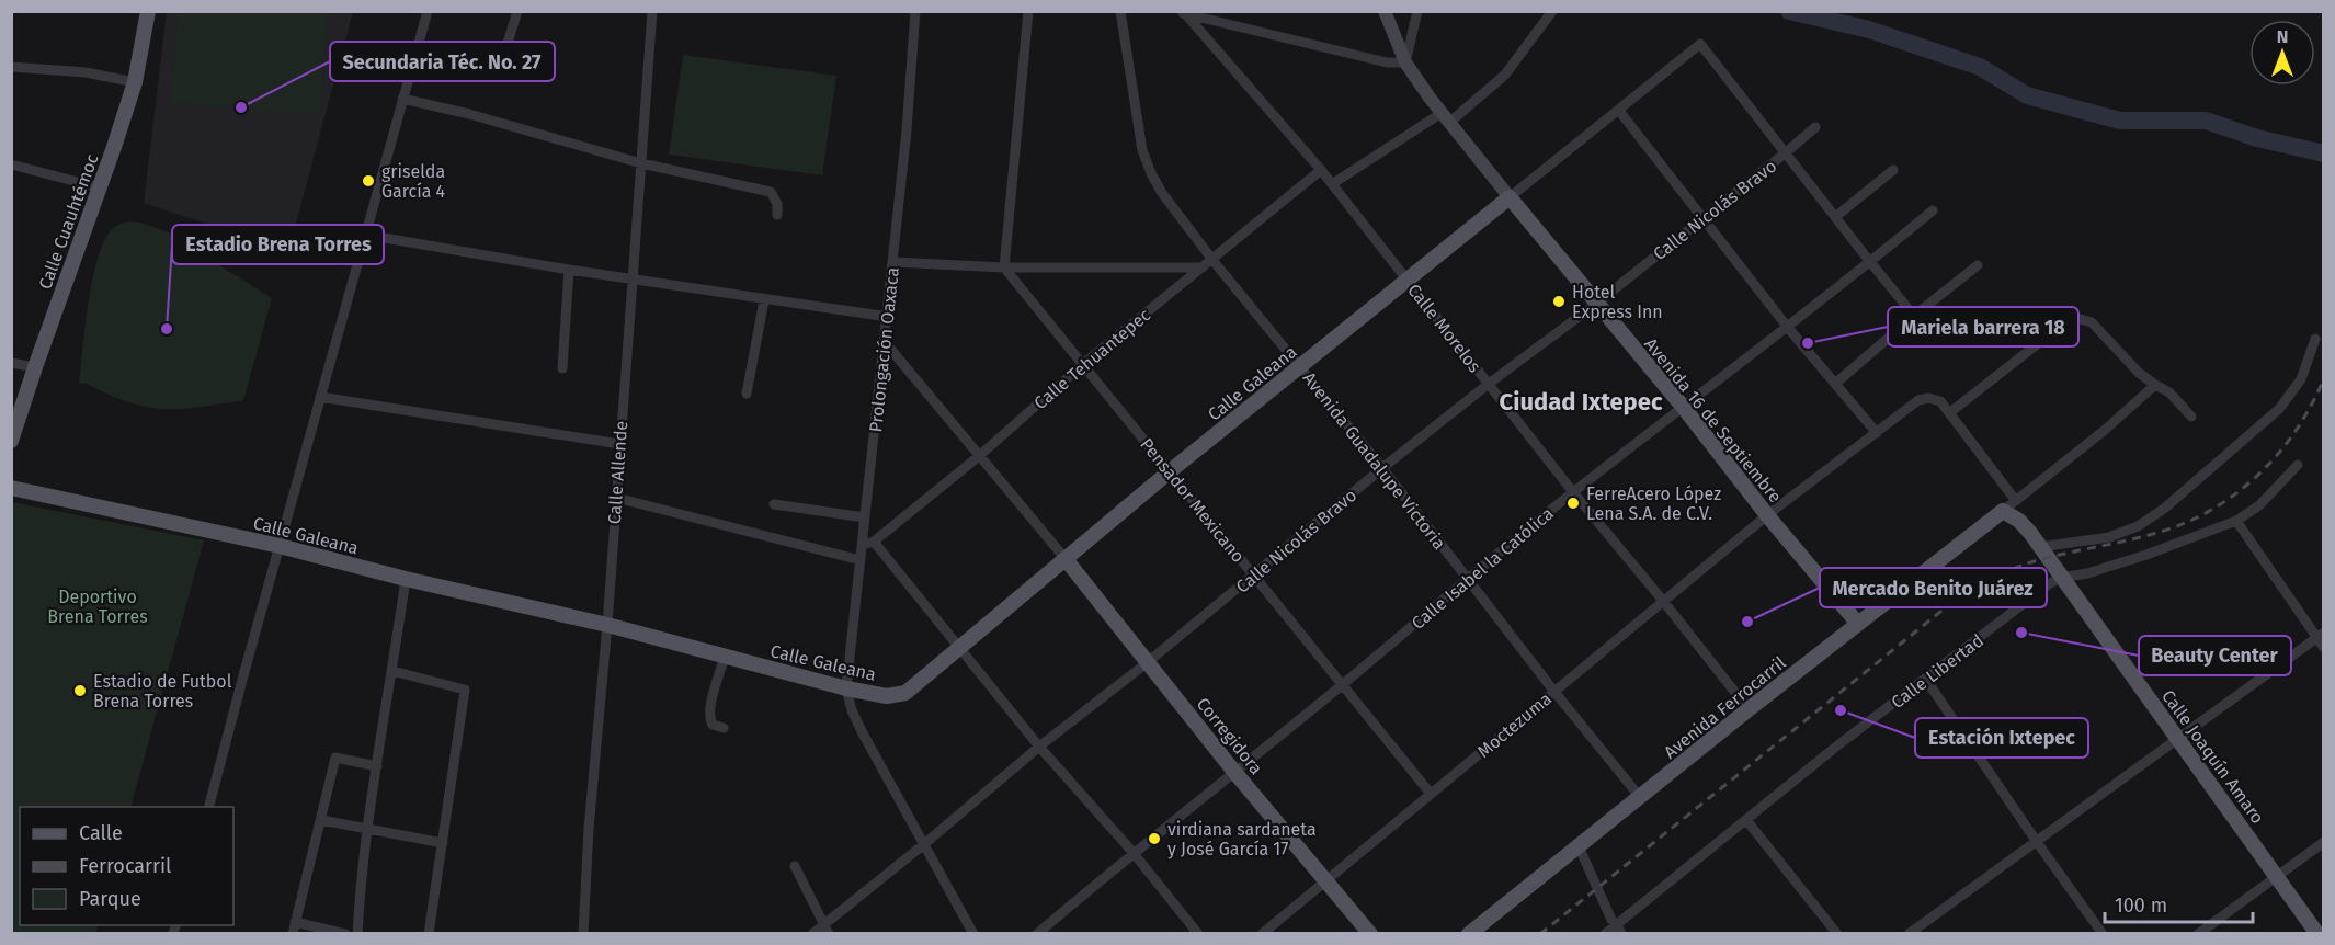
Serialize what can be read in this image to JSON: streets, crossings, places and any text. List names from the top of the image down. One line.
{"streets":{"main road":["Calle Cuauhtémoc","Calle Galeana","Avenida 16 de Septiembre","Avenida Ferrocarril","Corregidora","Calle Joaquín Amaro"],"street":["Calle Nicolás Bravo","Calle Morelos","Prolongación Oaxaca","Calle Tehuantepec","Avenida Guadalupe Victoria","Calle Allende","Pensador Mexicano","Calle Isabel la Católica","Calle Libertad","Moctezuma"]},"crossings":[["Calle Nicolás Bravo","Calle Morelos"],["Calle Nicolás Bravo","Avenida 16 de Septiembre"],["Calle Nicolás Bravo","Avenida Guadalupe Victoria"],["Calle Nicolás Bravo","Pensador Mexicano"],["Calle Nicolás Bravo","Corregidora"],["Calle Morelos","Calle Tehuantepec"],["Calle Morelos","Calle Galeana"],["Calle Morelos","Calle Isabel la Católica"],["Calle Morelos","Avenida Ferrocarril"],["Calle Morelos","Moctezuma"],["Prolongación Oaxaca","Calle Tehuantepec"],["Prolongación Oaxaca","Calle Galeana"],["Calle Tehuantepec","Avenida Guadalupe Victoria"],["Calle Tehuantepec","Pensador Mexicano"],["Calle Galeana","Avenida 16 de Septiembre"],["Calle Galeana","Avenida Guadalupe Victoria"],["Calle Galeana","Calle Allende"],["Calle Galeana","Pensador Mexicano"],["Calle Galeana","Corregidora"],["Avenida 16 de Septiembre","Calle Isabel la Católica"],["Avenida 16 de Septiembre","Avenida Ferrocarril"],["Avenida 16 de Septiembre","Moctezuma"],["Avenida Guadalupe Victoria","Calle Isabel la Católica"],["Avenida Guadalupe Victoria","Avenida Ferrocarril"],["Avenida Guadalupe Victoria","Moctezuma"],["Pensador Mexicano","Calle Isabel la Católica"],["Pensador Mexicano","Moctezuma"],["Calle Isabel la Católica","Corregidora"],["Calle Libertad","Calle Joaquín Amaro"],["Avenida Ferrocarril","Calle Joaquín Amaro"],["Moctezuma","Corregidora"]],"districts":["Ciudad Ixtepec"],"parks":["Deportivo Brena Torres"],"places":["Secundaria Téc. No. 27","griselda García 4","Hotel Express Inn","Estadio Brena Torres","Mariela barrera 18","FerreAcero López Lena S.A. de C.V.","Mercado Benito Juárez","Beauty Center","Estadio de Futbol Brena Torres","Estación Ixtepec","virdiana sardaneta y José García 17"],"legend":["Calle","Ferrocarril","Parque"],"scale_bar":"100 m","north":"top"}
